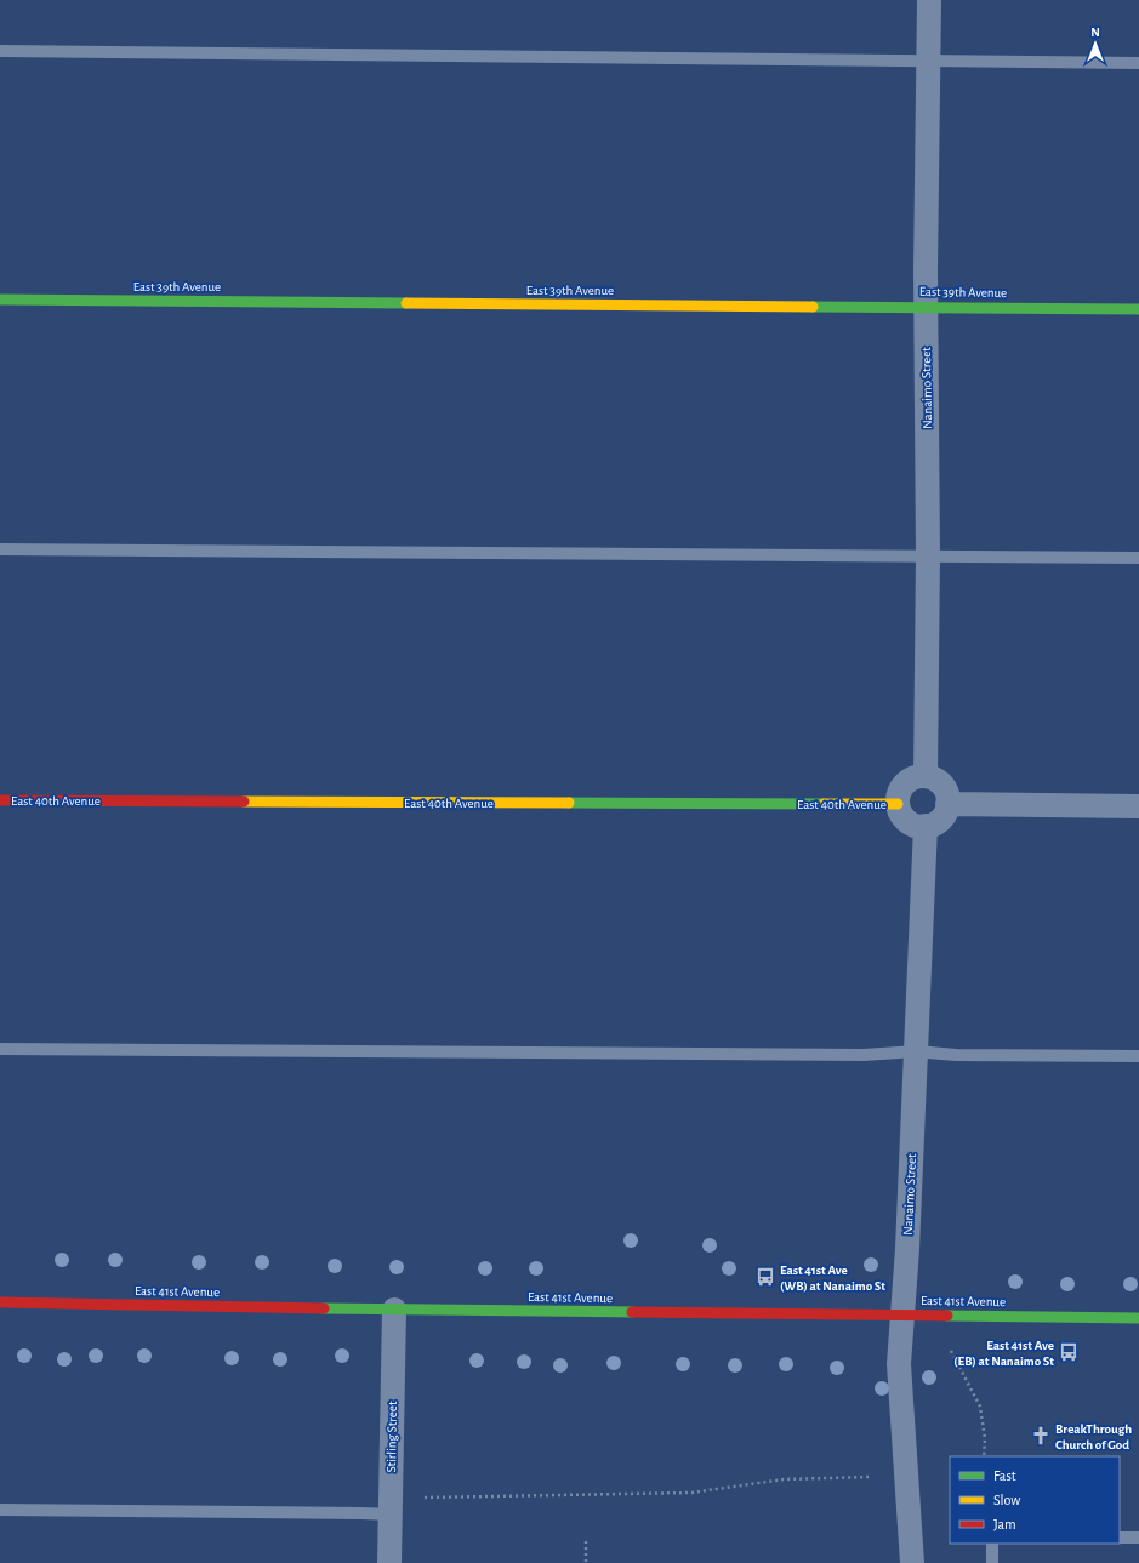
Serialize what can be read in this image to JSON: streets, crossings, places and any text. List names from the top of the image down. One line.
{"streets":{"street":["East 39th Avenue","Nanaimo Street","East 40th Avenue","East 41st Avenue","Stirling Street"]},"crossings":[["East 39th Avenue","Nanaimo Street"],["Nanaimo Street","East 40th Avenue"],["Nanaimo Street","East 41st Avenue"],["East 41st Avenue","Stirling Street"]],"places":{"bus stop":["East 41st Ave (WB) at Nanaimo St","East 41st Ave (EB) at Nanaimo St"],"church":["BreakThrough Church of God"]},"legend":["Fast","Slow","Jam"],"north":"top"}
